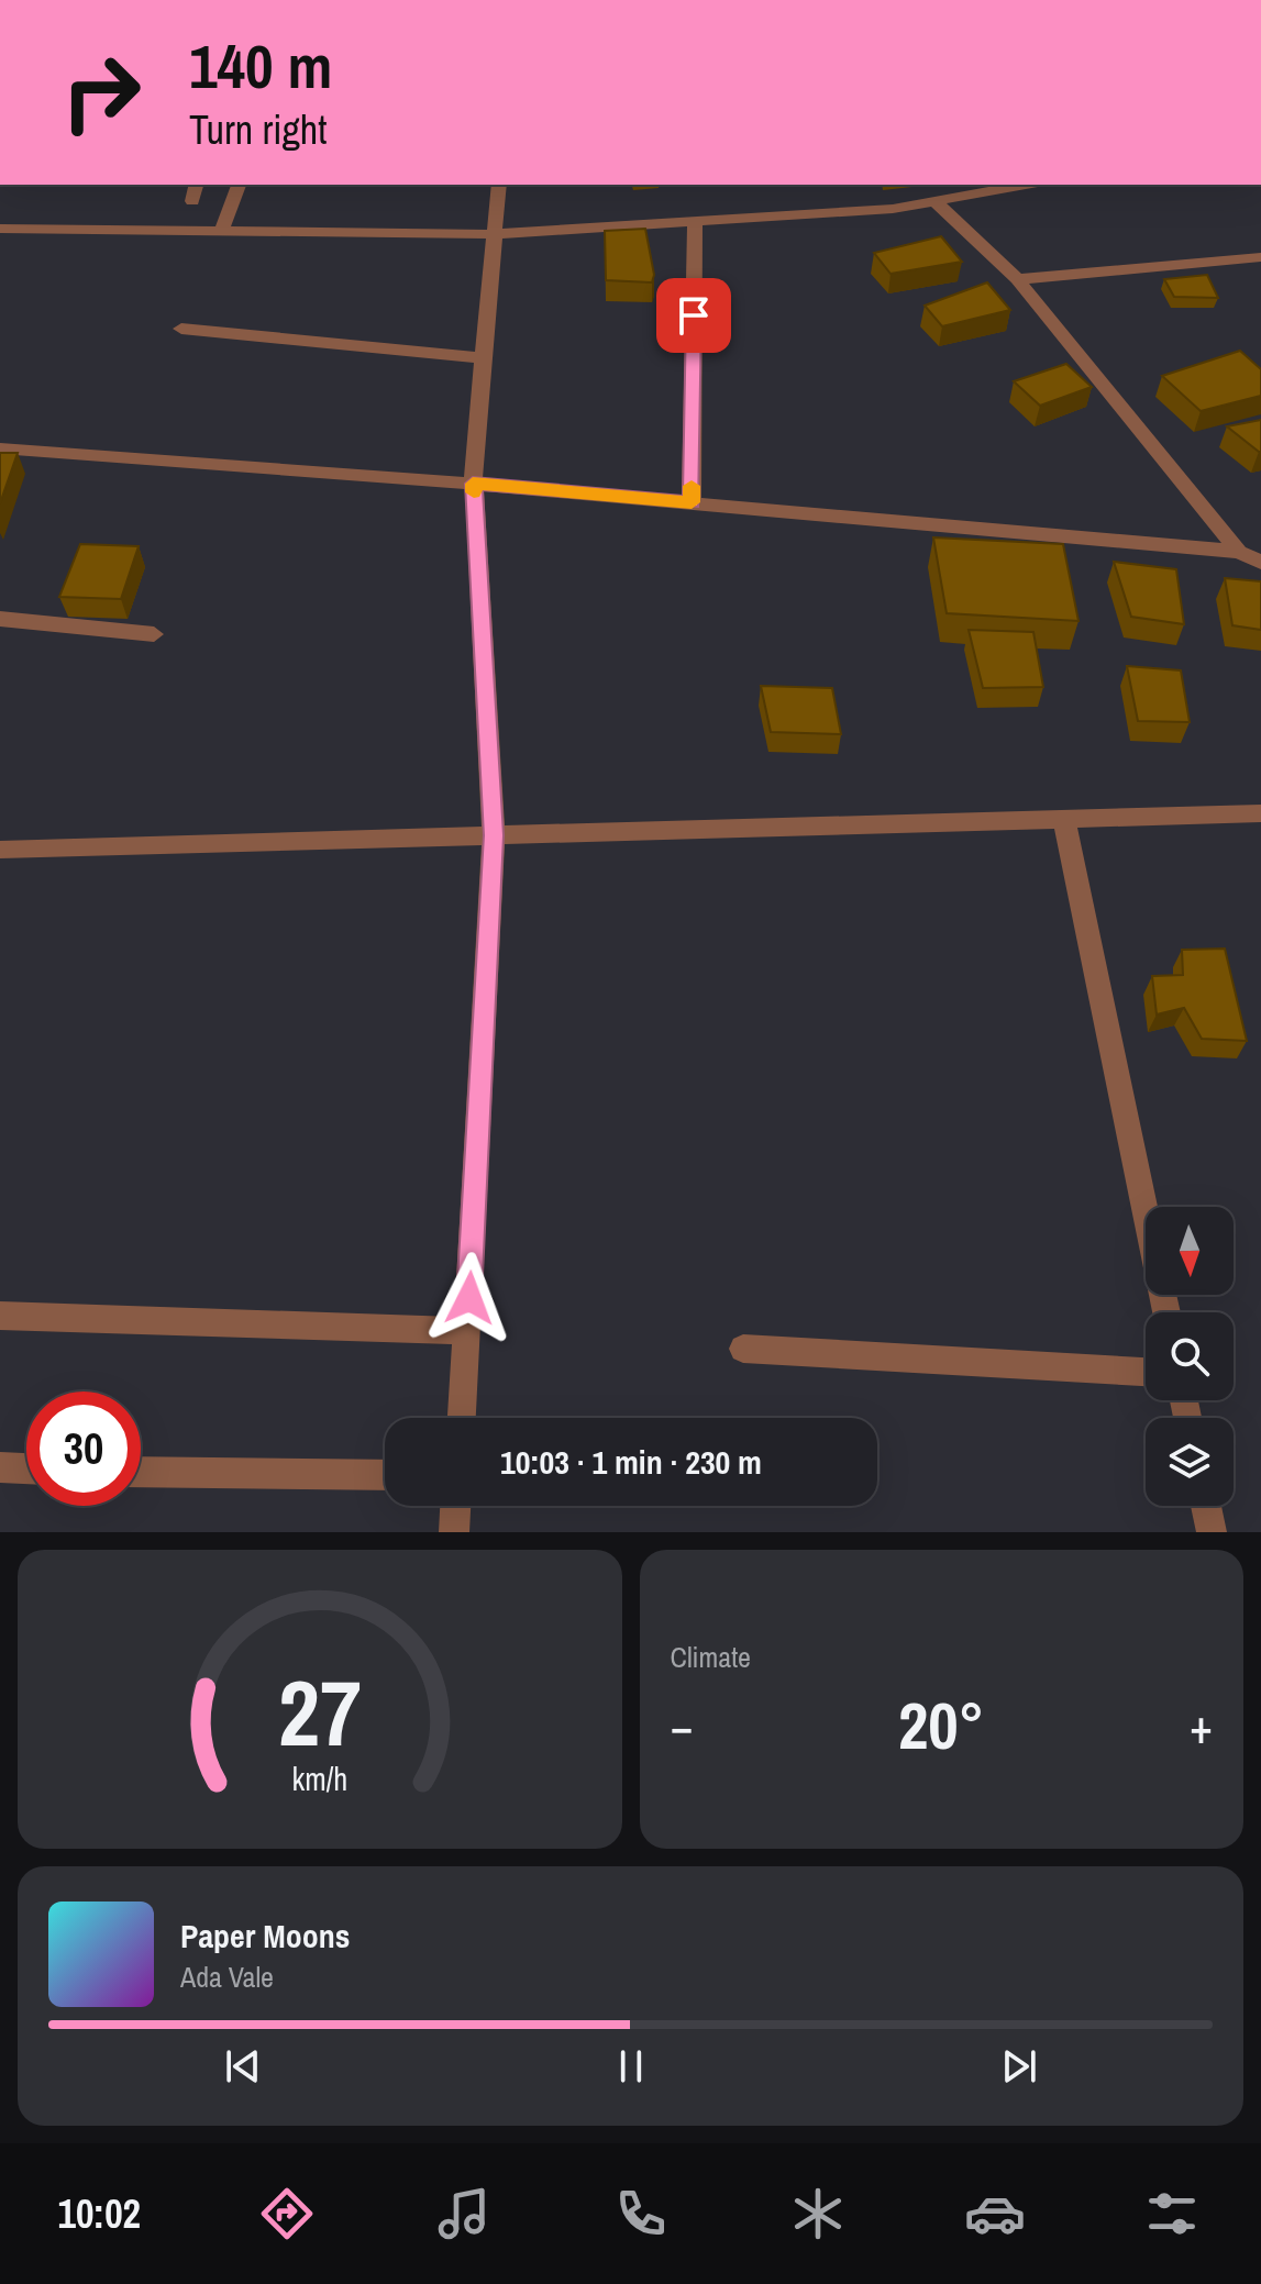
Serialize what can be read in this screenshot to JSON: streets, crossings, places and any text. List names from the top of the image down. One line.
{"north":"bottom","page":{"turn":["140 m","Turn right"],"limit":"30","trip":"10:03 · 1 min · 230 m","tile":"Climate","heat":["−","20°","+"],"song":["Paper Moons","Ada Vale"],"tabs":"10:02","gauge":["27","km/h"]}}
